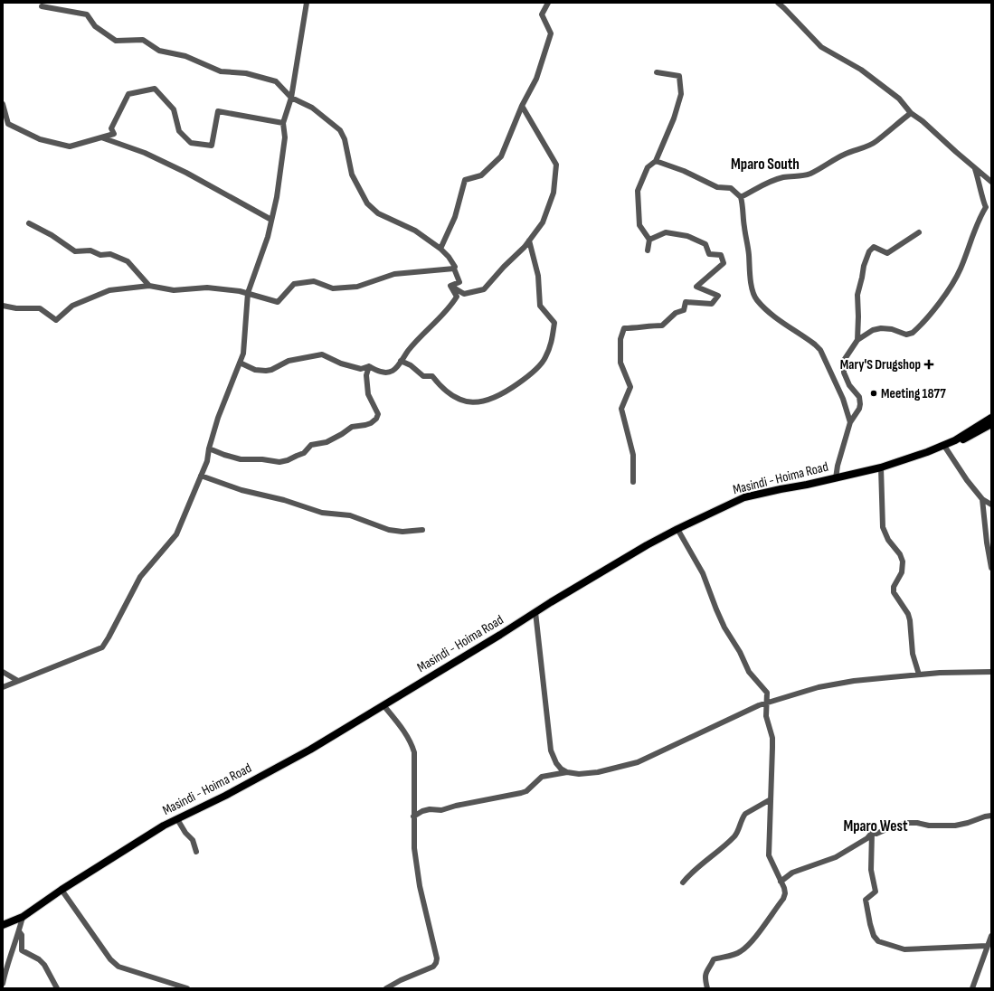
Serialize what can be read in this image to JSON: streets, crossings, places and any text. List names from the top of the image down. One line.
{"streets":{"main road":["Masindi - Hoima Road"]},"districts":["Mparo South","Mparo West"],"places":{"health":["Mary'S Drugshop"],"other":["Meeting 1877"]}}
